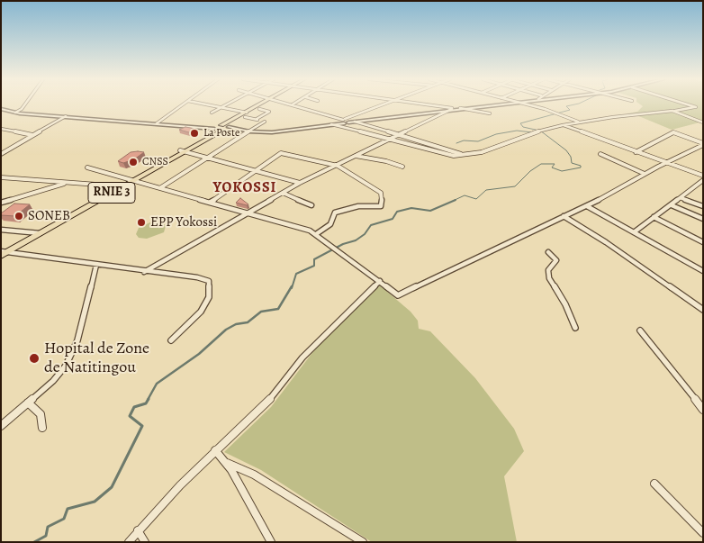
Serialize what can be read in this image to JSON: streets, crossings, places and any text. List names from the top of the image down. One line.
{"streets":{"highway":["RNIE 3"]},"districts":["YOKOSSI"],"places":["La Poste","CNSS","SONEB","EPP Yokossi","Hopital de Zone de Natitingou"]}
